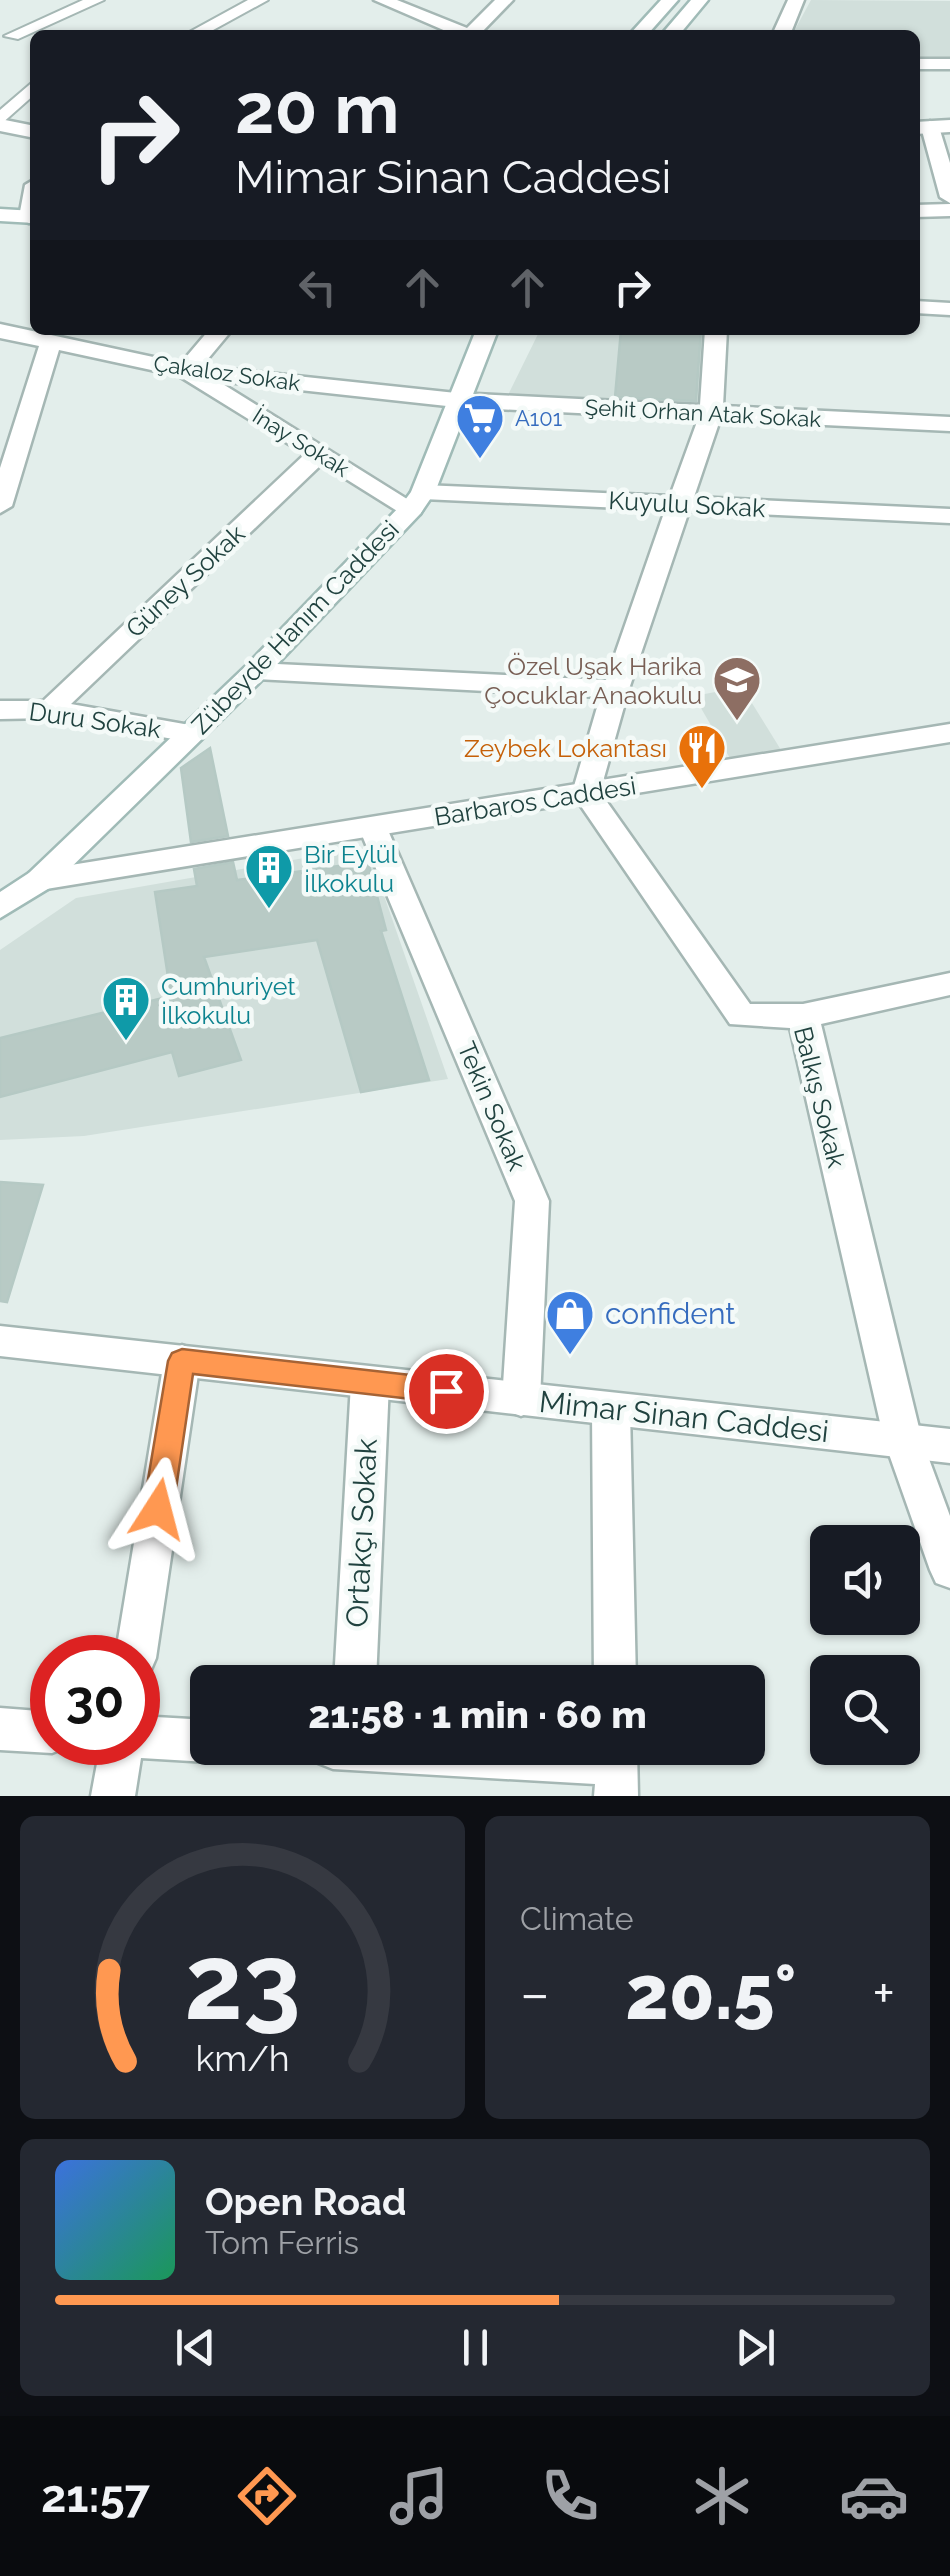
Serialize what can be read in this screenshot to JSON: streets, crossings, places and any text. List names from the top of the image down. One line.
{"streets":{"street":["Çakaloz Sokak","Şehit Orhan Atak Sokak","İnay Sokak","Kuyulu Sokak","Güney Sokak","Zübeyde Hanım Caddesi","Duru Sokak","Barbaros Caddesi","Balkış Sokak","Tekin Sokak","Mimar Sinan Caddesi","Ortakçı Sokak"]},"crossings":[["Çakaloz Sokak","Şehit Orhan Atak Sokak"],["Çakaloz Sokak","İnay Sokak"],["Çakaloz Sokak","Zübeyde Hanım Caddesi"],["Şehit Orhan Atak Sokak","Zübeyde Hanım Caddesi"],["İnay Sokak","Kuyulu Sokak"],["İnay Sokak","Güney Sokak"],["İnay Sokak","Zübeyde Hanım Caddesi"],["Kuyulu Sokak","Zübeyde Hanım Caddesi"],["Güney Sokak","Duru Sokak"],["Zübeyde Hanım Caddesi","Duru Sokak"],["Zübeyde Hanım Caddesi","Barbaros Caddesi"],["Barbaros Caddesi","Balkış Sokak"],["Barbaros Caddesi","Tekin Sokak"],["Balkış Sokak","Mimar Sinan Caddesi"],["Tekin Sokak","Mimar Sinan Caddesi"],["Mimar Sinan Caddesi","Ortakçı Sokak"]],"places":{"supermarket":["A101"],"school or university":["Özel Uşak Harika Çocuklar Anaokulu"],"restaurant":["Zeybek Lokantası"],"building":["Bir Eylül İlkokulu","Cumhuriyet İlkokulu"],"shop":["confident"]},"page":{"turn":["20 m","Mimar Sinan Caddesi"],"limit":"30","trip":"21:58 · 1 min · 60 m","tile":"Climate","heat":["−","20.5°","+"],"song":["Open Road","Tom Ferris"],"tabs":"21:57","gauge":["23","km/h"]}}
